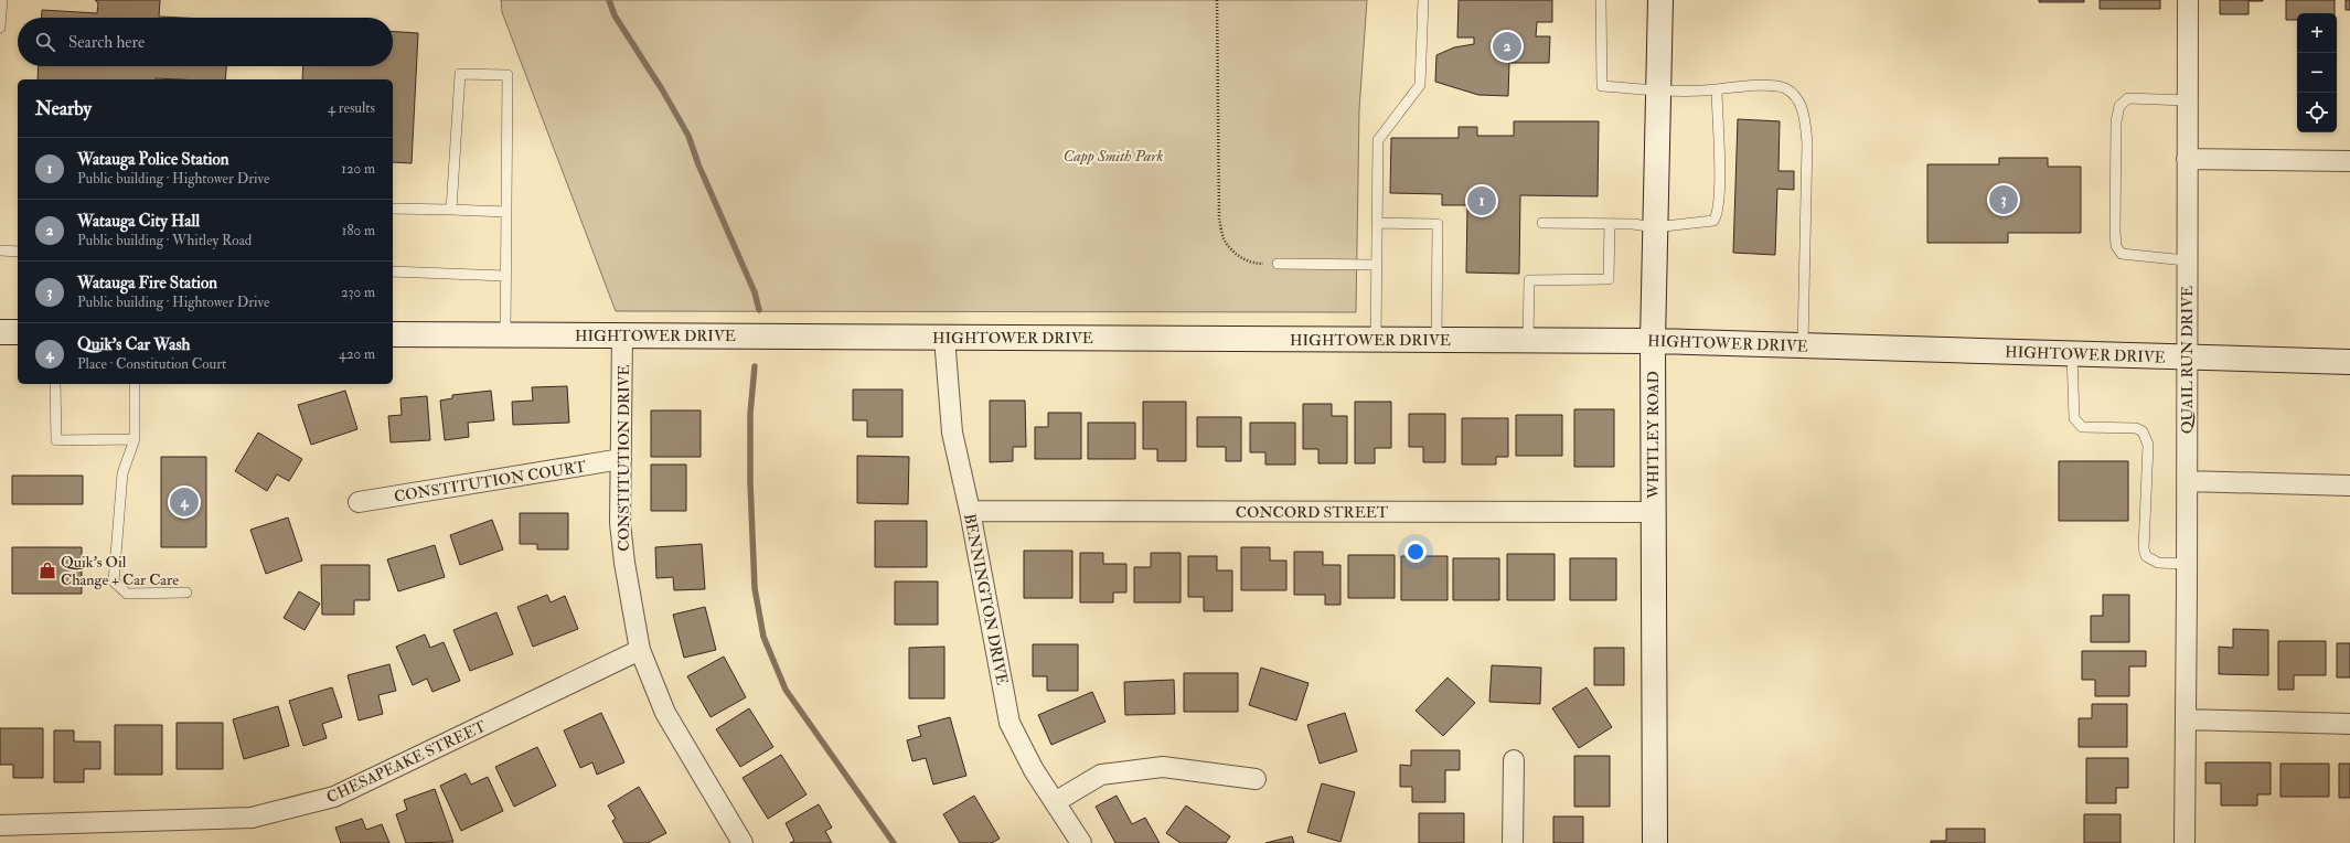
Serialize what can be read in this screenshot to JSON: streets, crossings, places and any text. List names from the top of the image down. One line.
{"streets":{"main road":["HIGHTOWER DRIVE","WHITLEY ROAD"],"street":["QUAIL RUN DRIVE","CONSTITUTION DRIVE","CONSTITUTION COURT","CONCORD STREET","BENNINGTON DRIVE","CHESAPEAKE STREET"]},"crossings":[["HIGHTOWER DRIVE","QUAIL RUN DRIVE"],["HIGHTOWER DRIVE","WHITLEY ROAD"],["HIGHTOWER DRIVE","CONSTITUTION DRIVE"],["HIGHTOWER DRIVE","BENNINGTON DRIVE"],["WHITLEY ROAD","CONCORD STREET"],["CONSTITUTION DRIVE","CONSTITUTION COURT"],["CONSTITUTION DRIVE","CHESAPEAKE STREET"],["CONCORD STREET","BENNINGTON DRIVE"]],"parks":["Capp Smith Park"],"places":{"shop":["Quik's Oil Change + Car Care"]},"page":{"map_buttons":["+","−"],"search":"Search here","pins":["2","3","1","4"],"heading":["Nearby","4 results"],"list":[{"mark":"1","name":"Watauga Police Station","note":"Public building · Hightower Drive","value":"120 m"},{"mark":"2","name":"Watauga City Hall","note":"Public building · Whitley Road","value":"180 m"},{"mark":"3","name":"Watauga Fire Station","note":"Public building · Hightower Drive","value":"230 m"},{"mark":"4","name":"Quik's Car Wash","note":"Place · Constitution Court","value":"420 m"}]}}
